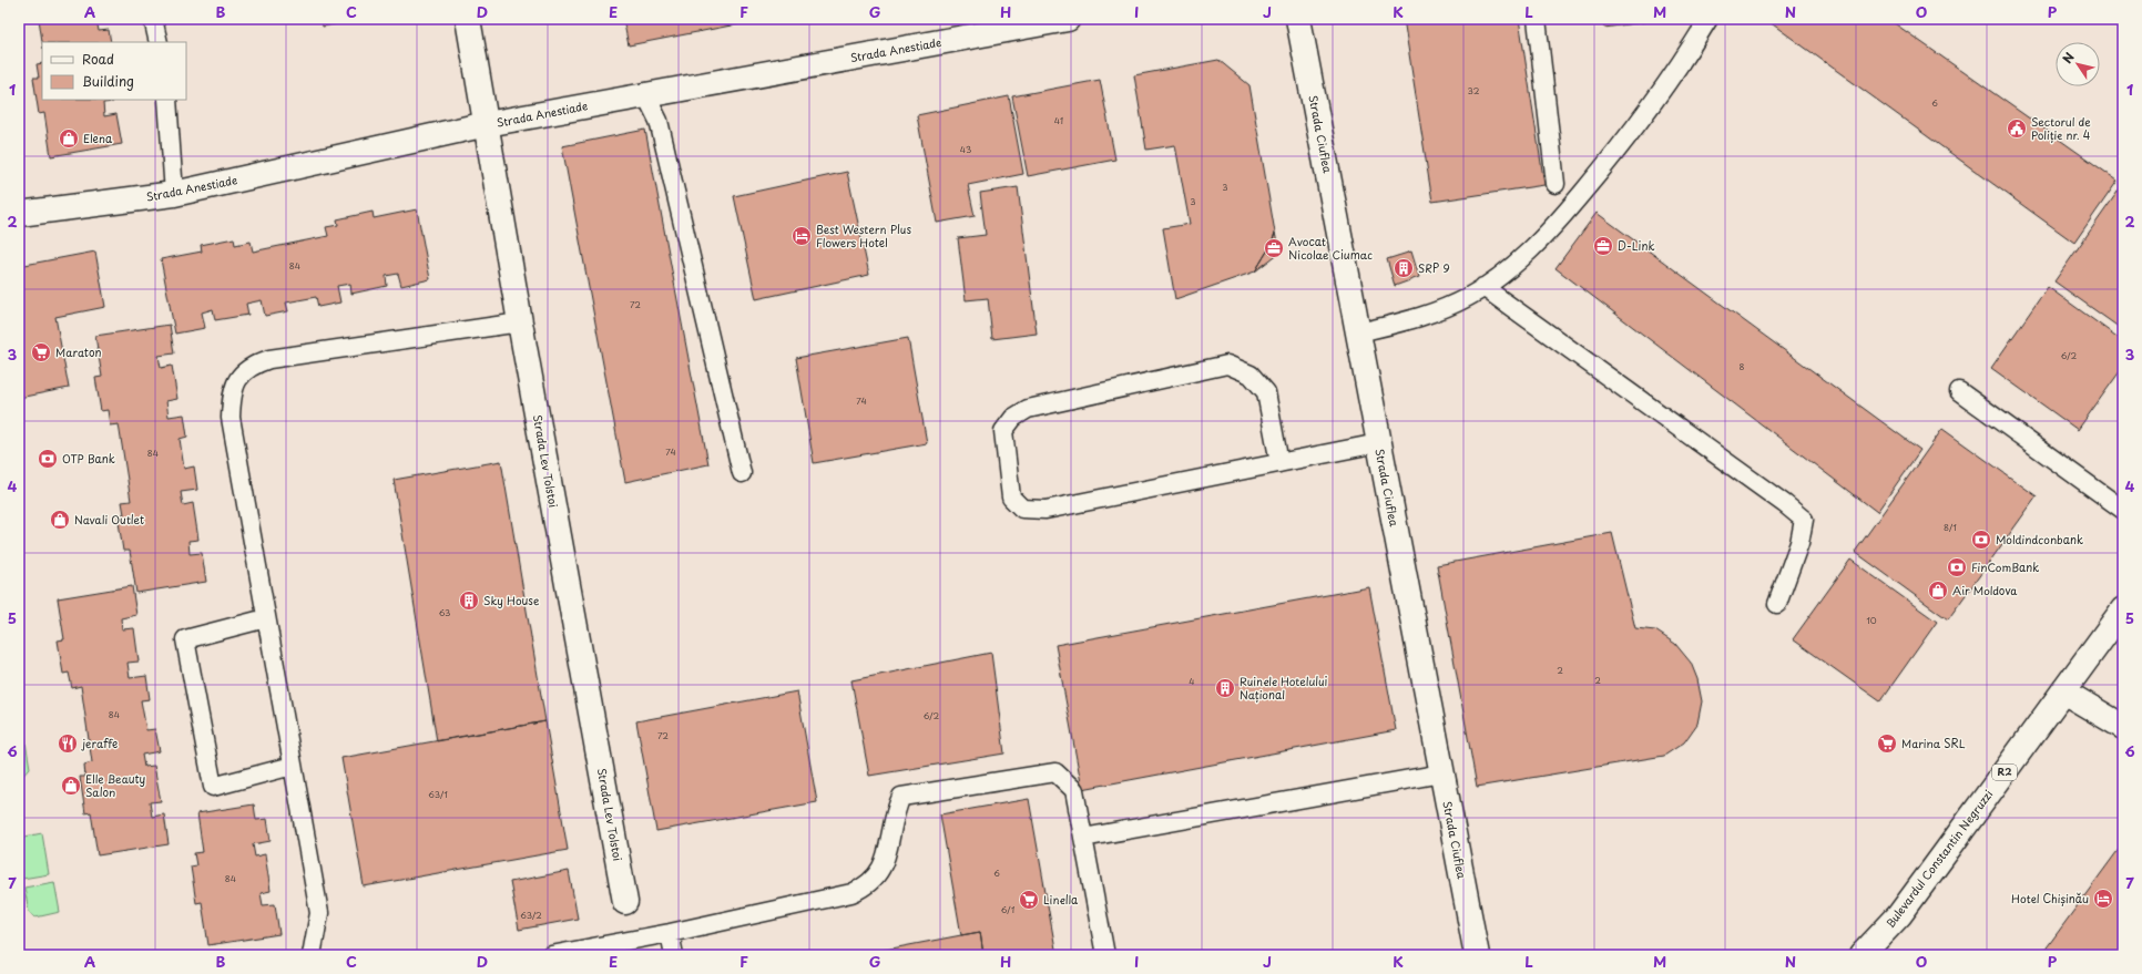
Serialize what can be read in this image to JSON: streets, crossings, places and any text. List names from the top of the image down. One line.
{"streets":{"street":["Strada Anestiade","Strada Ciuflea","Strada Lev Tolstoi","R2","Bulevardul Constantin Negruzzi"]},"crossings":[["Strada Anestiade","Strada Lev Tolstoi"]],"places":{"public building":["Sectorul de Poliție nr. 4"],"shop":["Elena","Navali Outlet","Air Moldova","Elle Beauty Salon"],"hotel":["Best Western Plus Flowers Hotel","Hotel Chișinău"],"office":["D-Link","Avocat Nicolae Ciumac"],"building":["SRP 9","Sky House","Ruinele Hotelului Național"],"supermarket":["Maraton","Marina SRL","Linella"],"bank":["OTP Bank","Moldindconbank","FinComBank"],"restaurant":["jeraffe"]},"house_numbers":["32","6","41","43","3","3","84","72","6/2","8","74","74","84","8/1","63","10","2","2","4","84","6/2","72","63/1","6","84","6/1","63/2"],"legend":["Road","Building"],"north":"top left","grid":{"columns":["A","B","C","D","E","F","G","H","I","J","K","L","M","N","O","P"],"rows":["1","2","3","4","5","6","7"]}}
